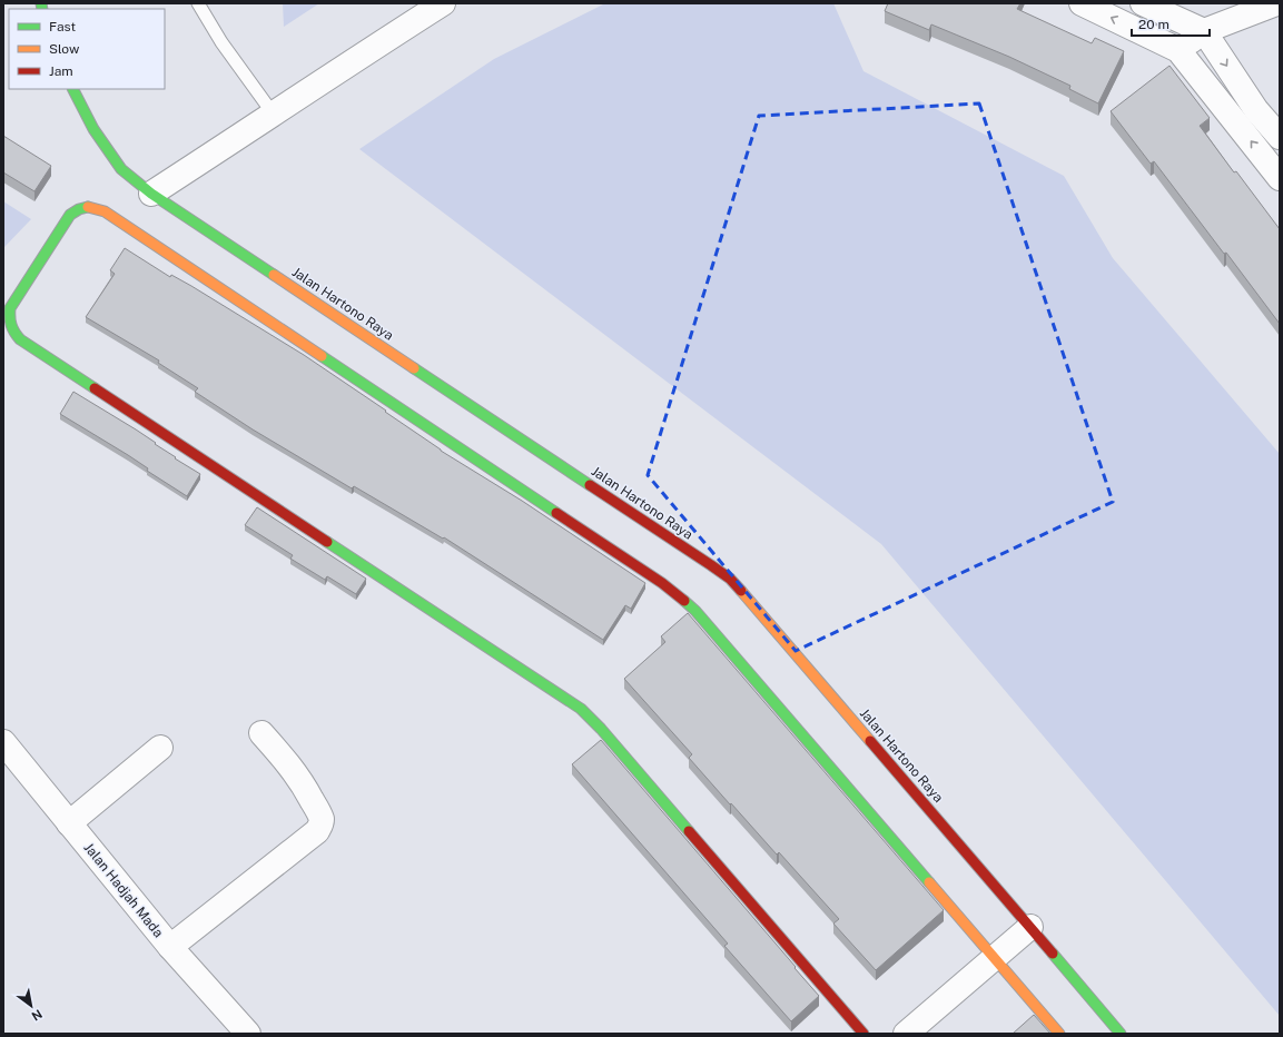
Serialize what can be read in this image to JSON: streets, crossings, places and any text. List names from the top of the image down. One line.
{"streets":{"street":["Jalan Hartono Raya","Jalan Hadjah Mada"]},"legend":["Fast","Slow","Jam"],"scale_bar":"20 m","north":"bottom right"}
